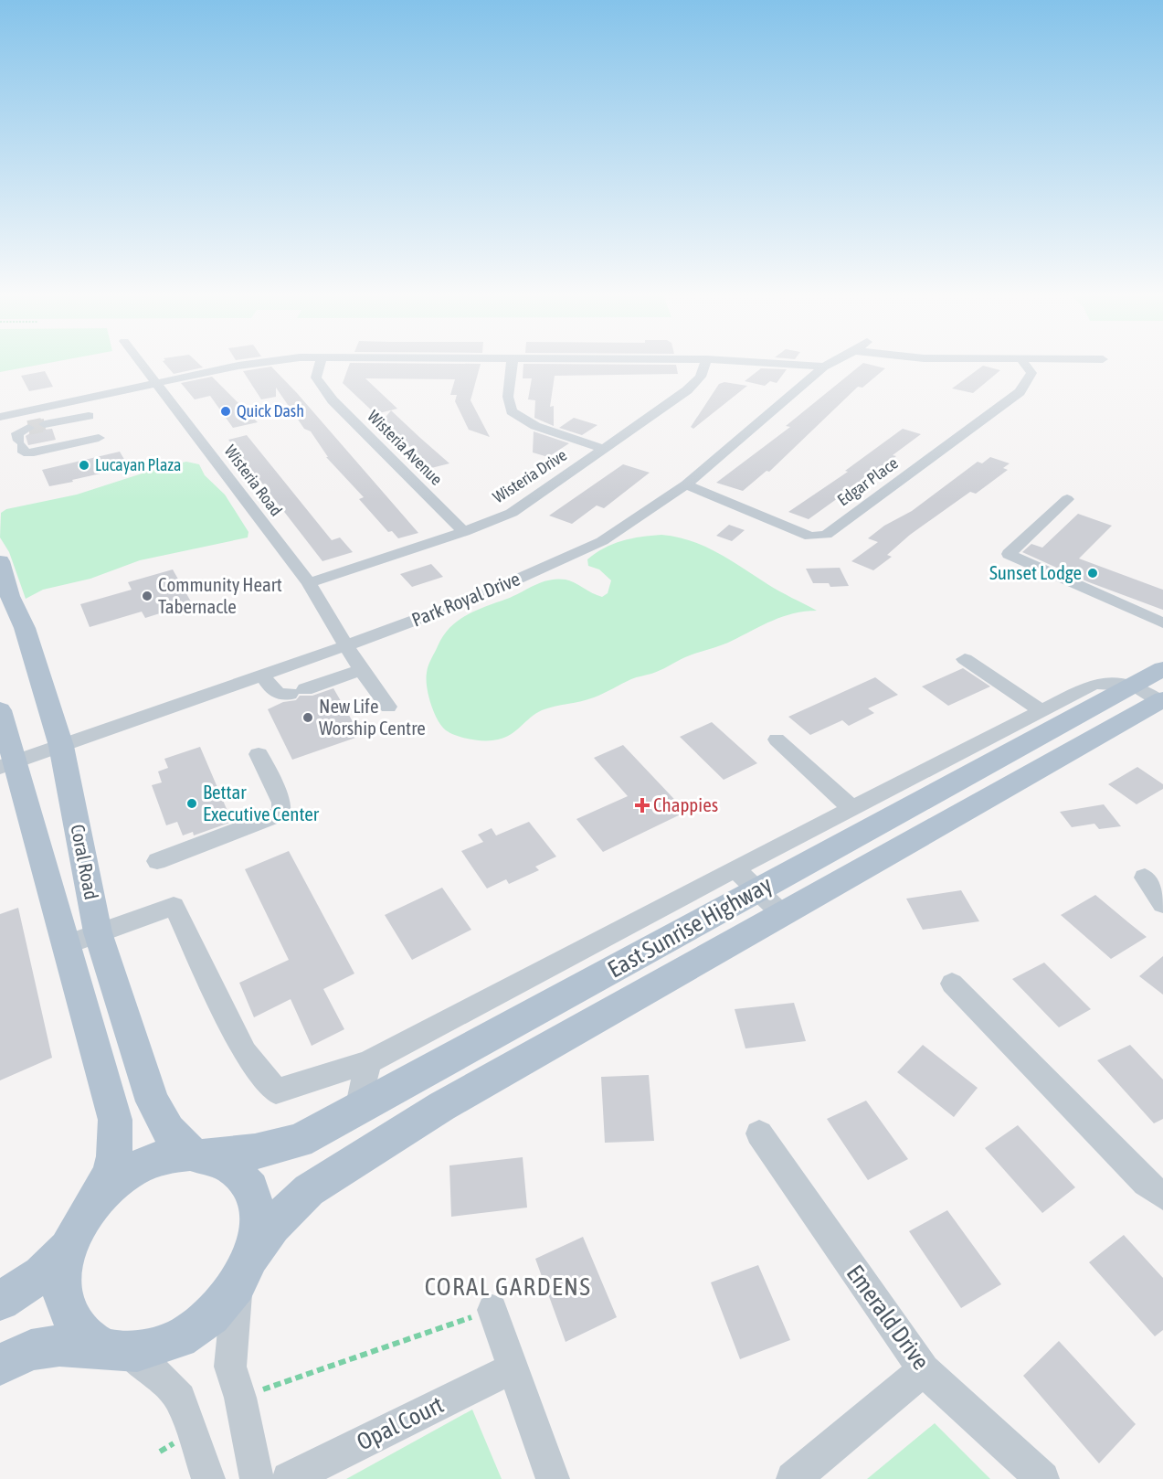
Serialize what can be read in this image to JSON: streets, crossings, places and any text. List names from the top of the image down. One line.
{"streets":{"main road":["Coral Road","East Sunrise Highway"],"street":["Wisteria Avenue","Wisteria Drive","Wisteria Road","Edgar Place","Park Royal Drive","Emerald Drive","Opal Court"]},"crossings":[["Wisteria Avenue","Wisteria Drive"],["Wisteria Drive","Wisteria Road"],["Wisteria Road","Park Royal Drive"],["Edgar Place","Park Royal Drive"],["Park Royal Drive","Coral Road"],["Coral Road","East Sunrise Highway"]],"districts":["CORAL GARDENS"],"places":{"other":["Quick Dash","Lucayan Plaza","Sunset Lodge","Community Heart Tabernacle","New Life Worship Centre","Bettar Executive Center"],"health":["Chappies"]}}
